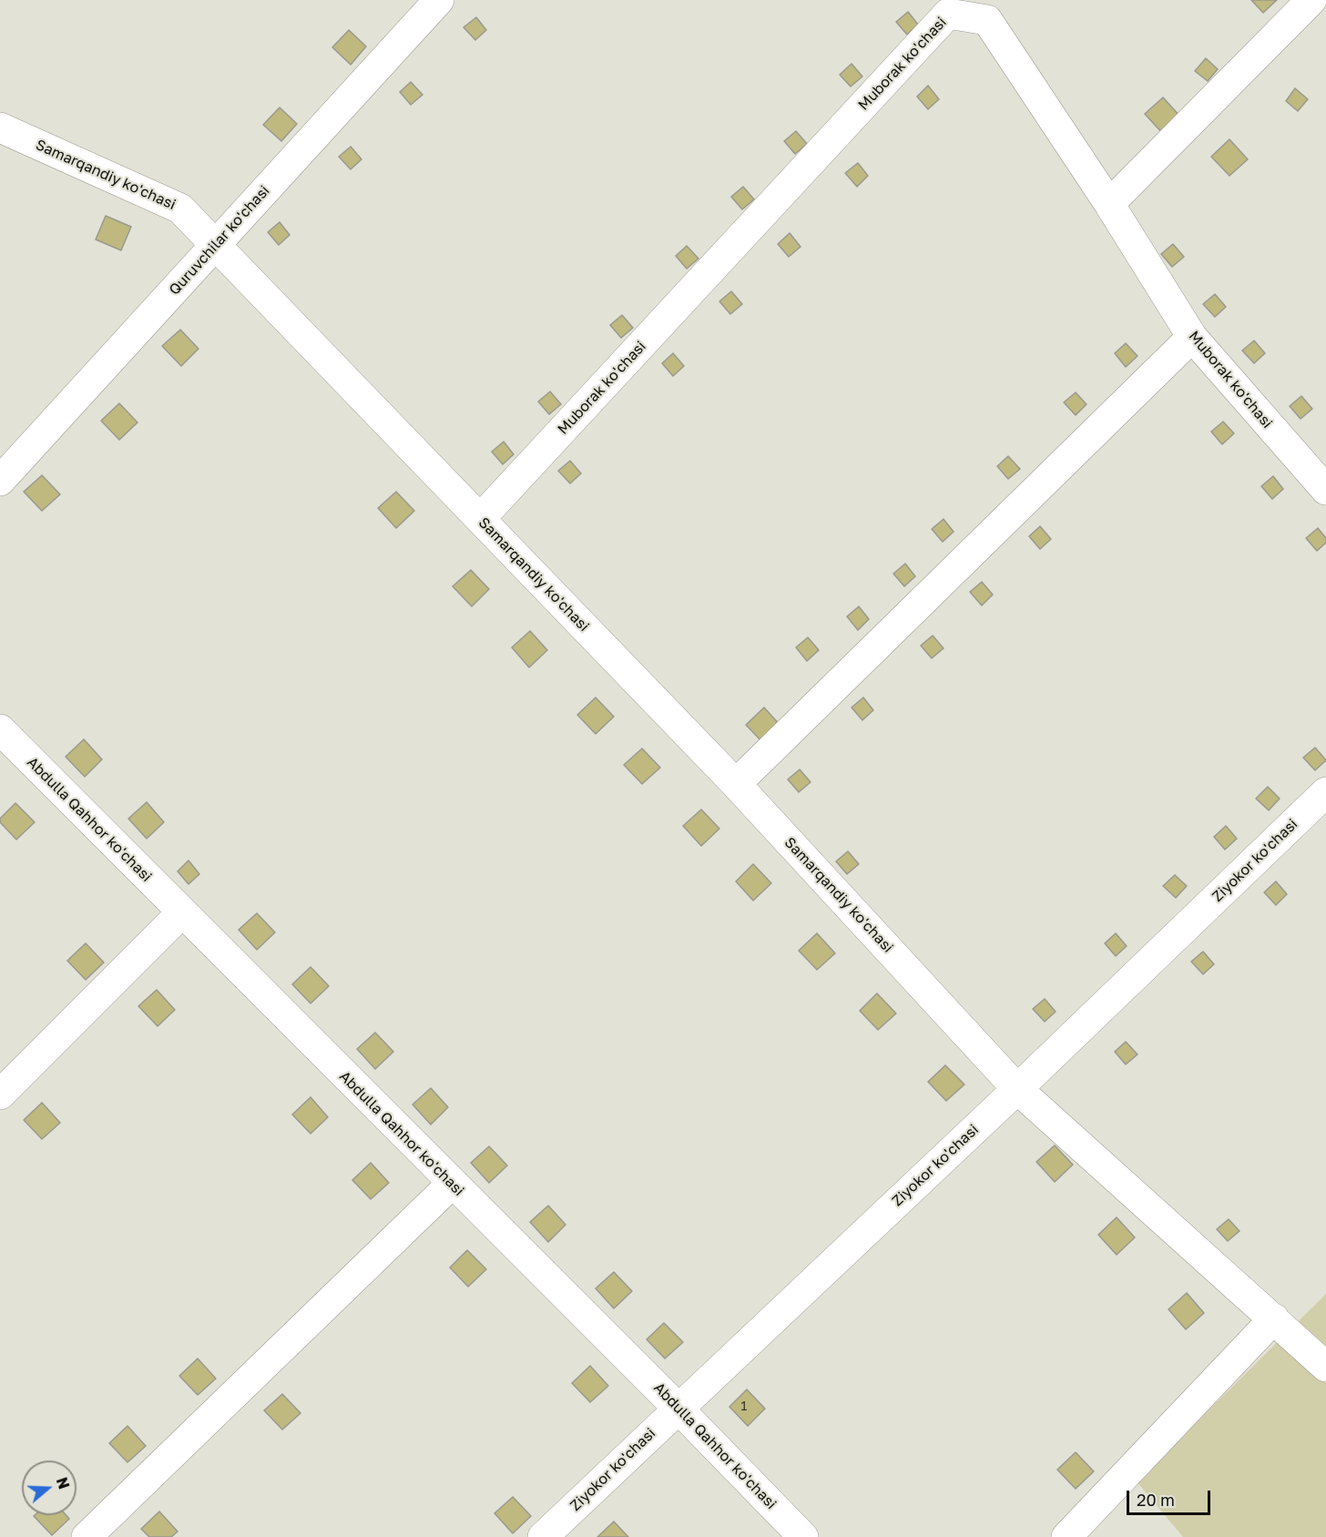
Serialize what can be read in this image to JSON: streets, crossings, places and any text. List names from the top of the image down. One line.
{"streets":{"street":["Muborak ko'chasi","Samarqandiy ko'chasi","Quruvchilar ko'chasi","Abdulla Qahhor ko'chasi","Ziyokor ko'chasi"]},"crossings":[["Muborak ko'chasi","Samarqandiy ko'chasi"],["Samarqandiy ko'chasi","Quruvchilar ko'chasi"],["Samarqandiy ko'chasi","Ziyokor ko'chasi"],["Abdulla Qahhor ko'chasi","Ziyokor ko'chasi"]],"house_numbers":["1"],"scale_bar":"20 m","north":"right"}
